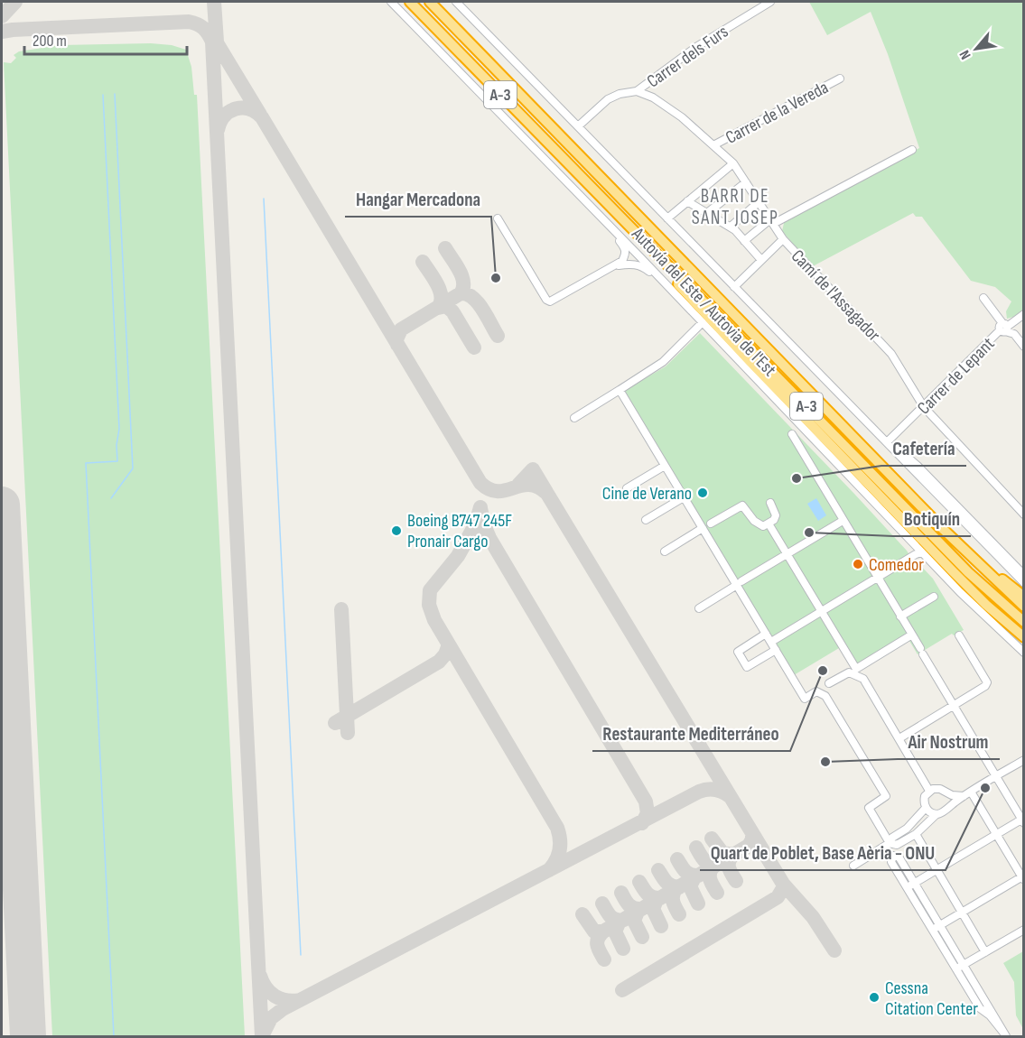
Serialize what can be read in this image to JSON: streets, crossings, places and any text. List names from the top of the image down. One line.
{"streets":{"highway":["A-3","Autovía del Este / Autovia de l'Est"],"street":["Carrer dels Furs","Carrer de la Vereda","Camí de l'Assagador","Carrer de Lepant"]},"crossings":[["Carrer dels Furs","Camí de l'Assagador"],["Carrer de la Vereda","Camí de l'Assagador"],["Camí de l'Assagador","Carrer de Lepant"]],"districts":["BARRI DE SANT JOSEP"],"places":["Hangar Mercadona","Cafetería","Cine de Verano","Boeing B747 245F Pronair Cargo","Botiquín","Comedor","Restaurante Mediterráneo","Air Nostrum","Quart de Poblet, Base Aèria - ONU","Cessna Citation Center"],"scale_bar":"200 m","north":"bottom left"}
